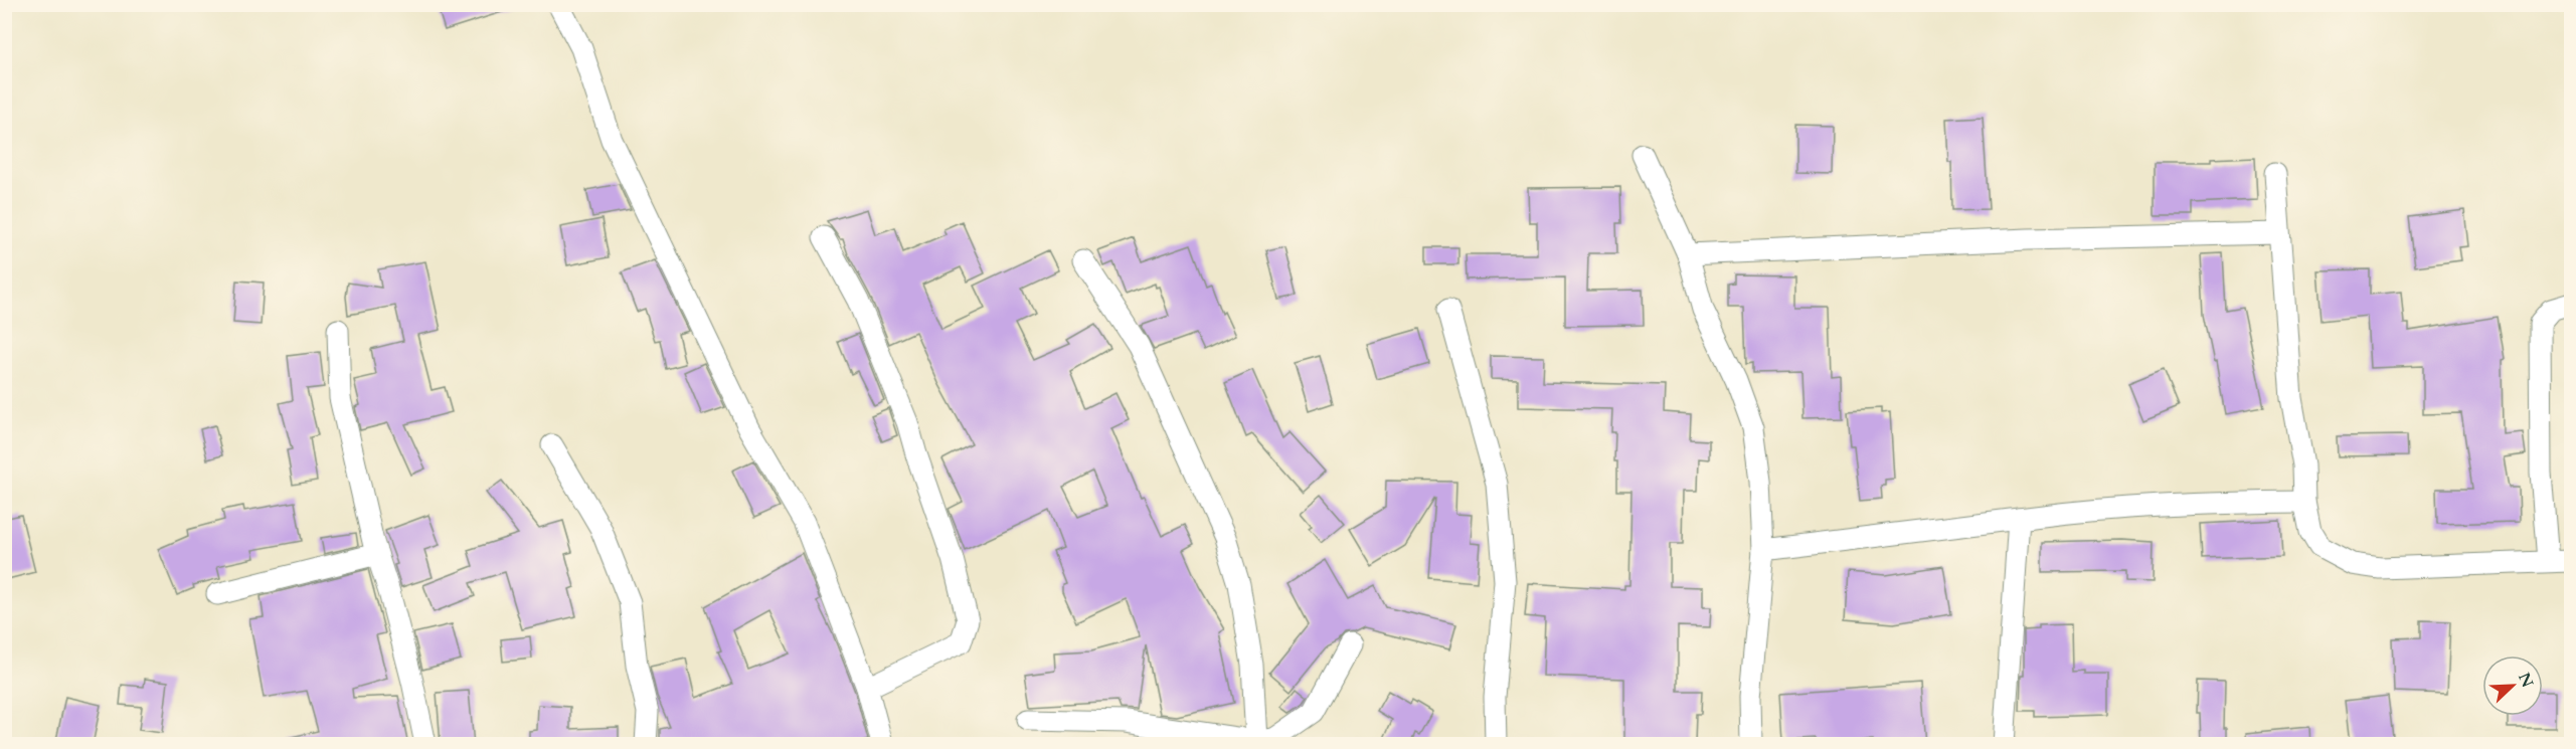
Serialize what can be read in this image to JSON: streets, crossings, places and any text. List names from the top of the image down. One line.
{"north":"top right"}
